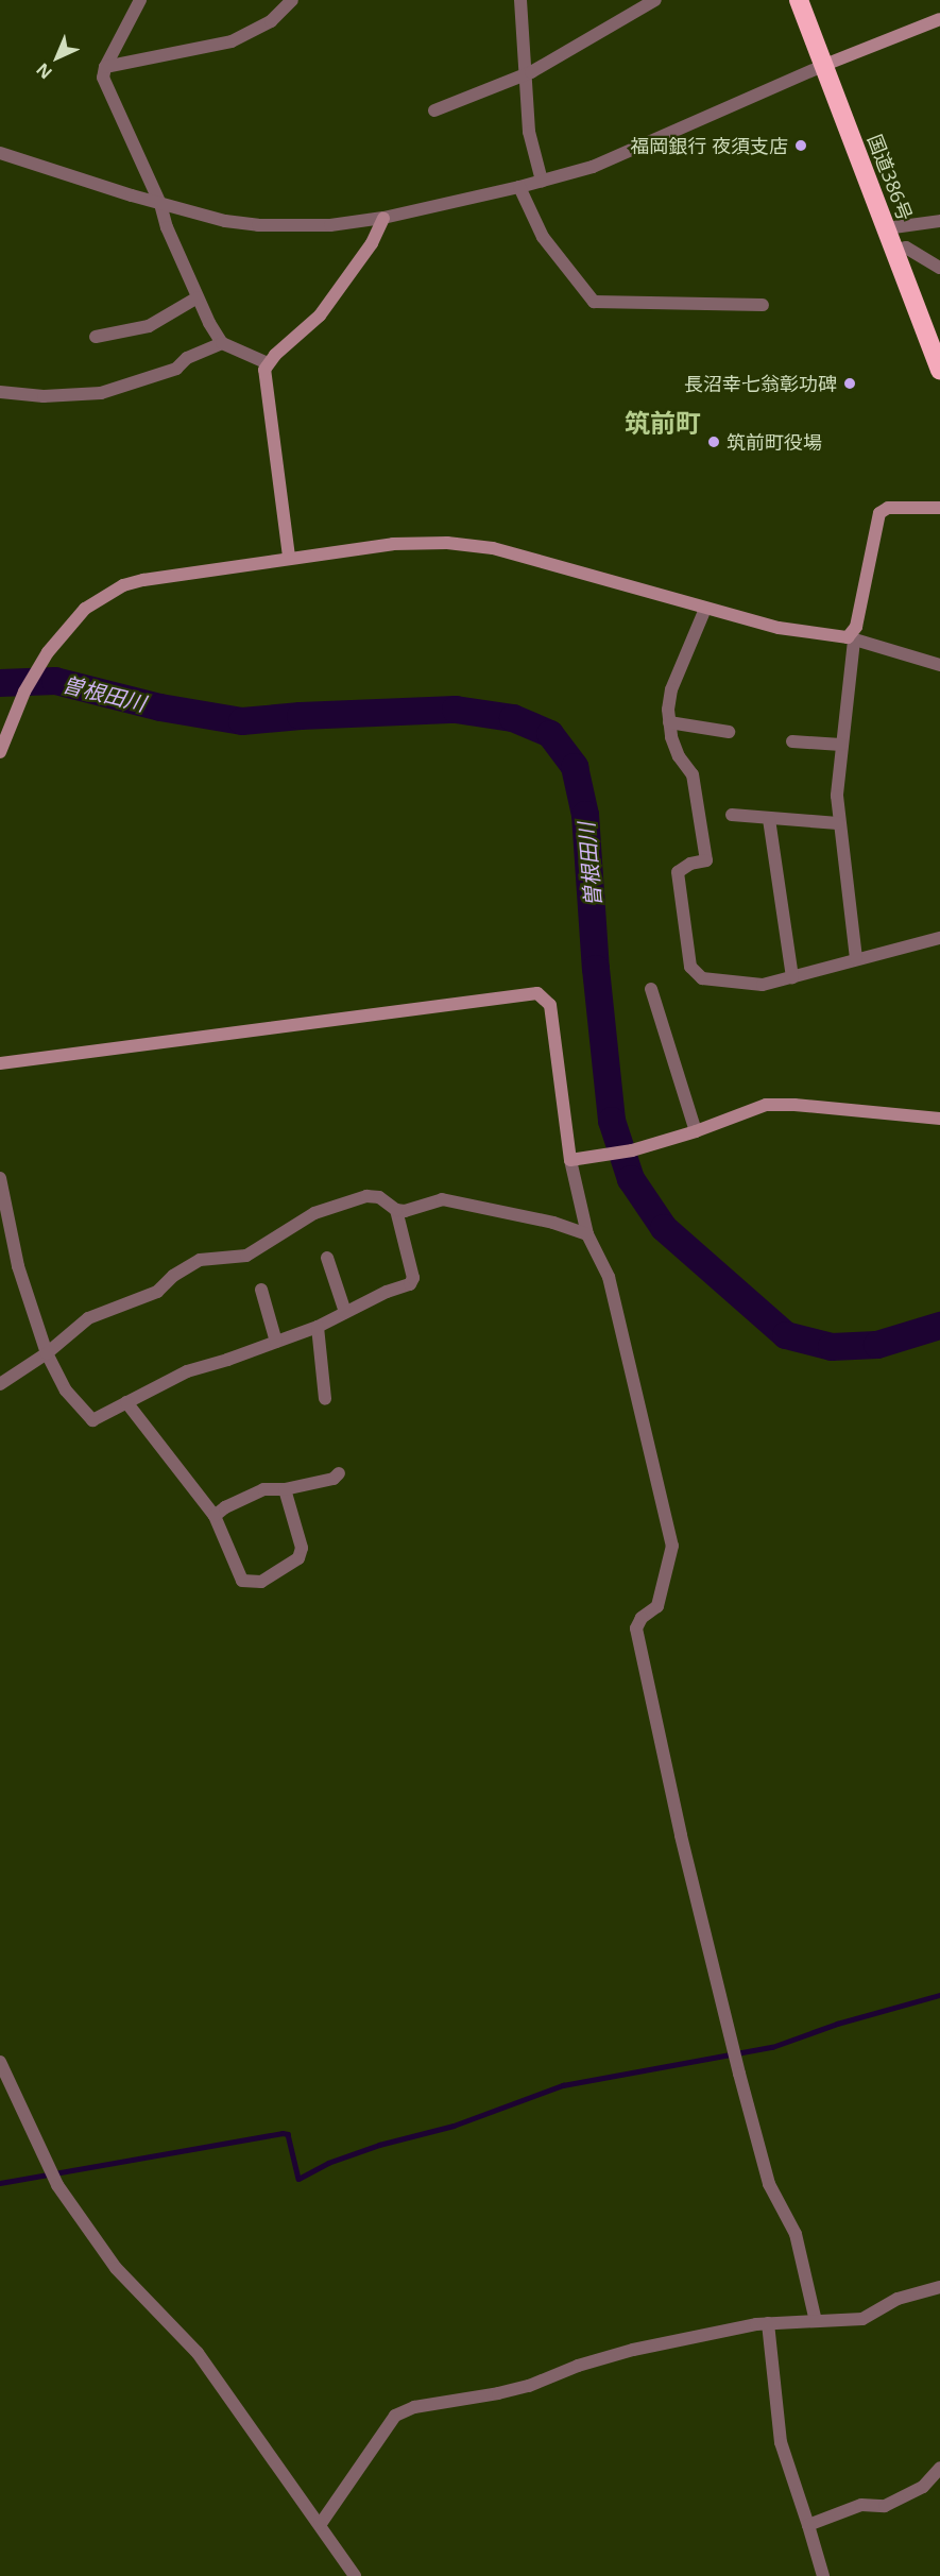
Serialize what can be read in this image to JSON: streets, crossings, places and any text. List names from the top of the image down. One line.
{"streets":{"highway":["国道386号"]},"districts":["筑前町"],"water":["曽根田川"],"places":["福岡銀行 夜須支店","長沼幸七翁彰功碑","筑前町役場"],"north":"bottom left"}
